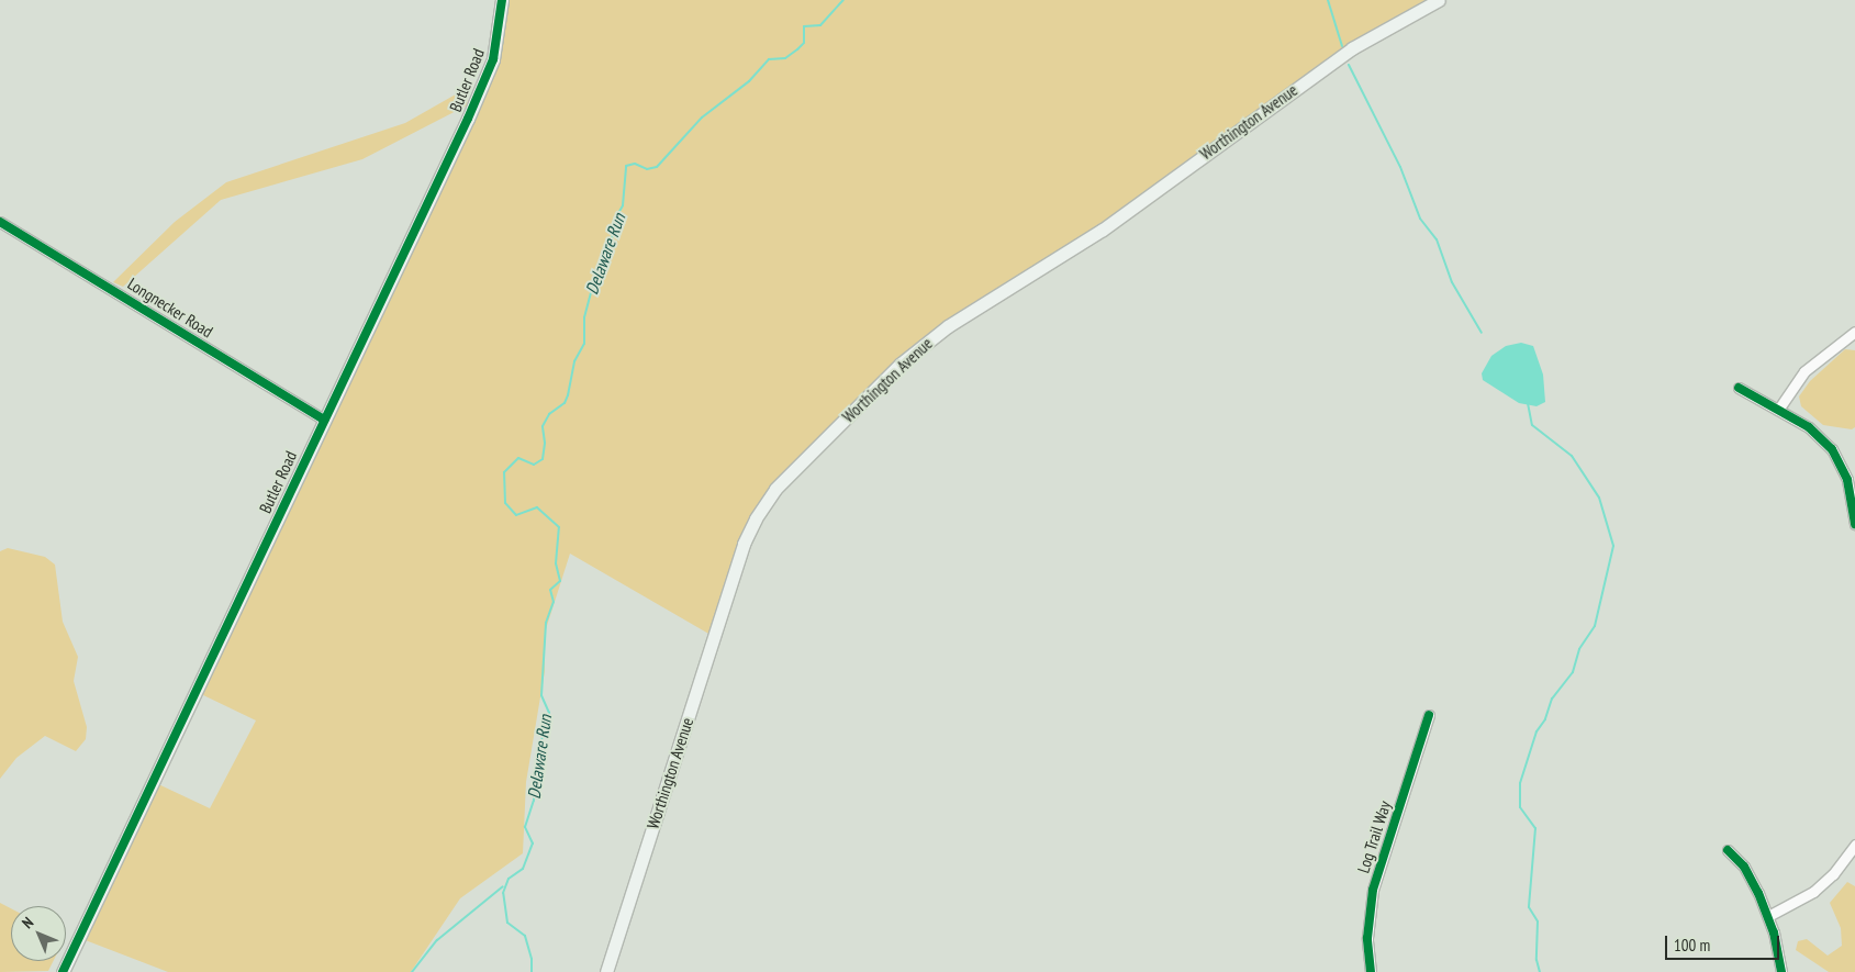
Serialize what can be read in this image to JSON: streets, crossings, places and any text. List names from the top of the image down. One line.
{"streets":{"main road":["Butler Road","Worthington Avenue"],"street":["Longnecker Road","Log Trail Way"]},"crossings":[["Butler Road","Longnecker Road"]],"water":["Delaware Run"],"scale_bar":"100 m","north":"top left"}
